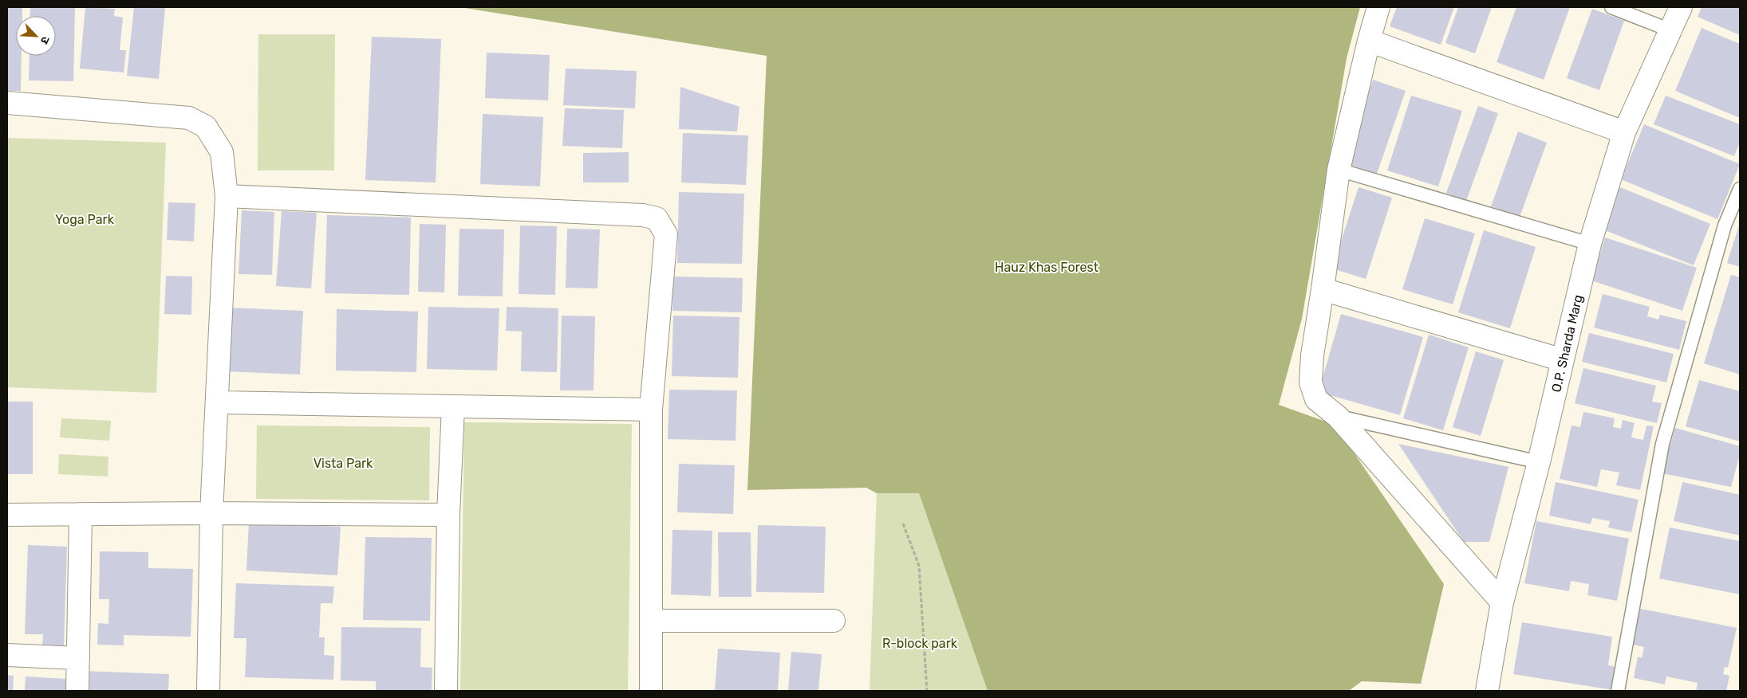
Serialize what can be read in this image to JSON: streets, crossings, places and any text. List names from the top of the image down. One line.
{"streets":{"street":["O.P. Sharda Marg"]},"parks":["Yoga Park","Hauz Khas Forest","Vista Park","R-block park"],"north":"bottom right"}
